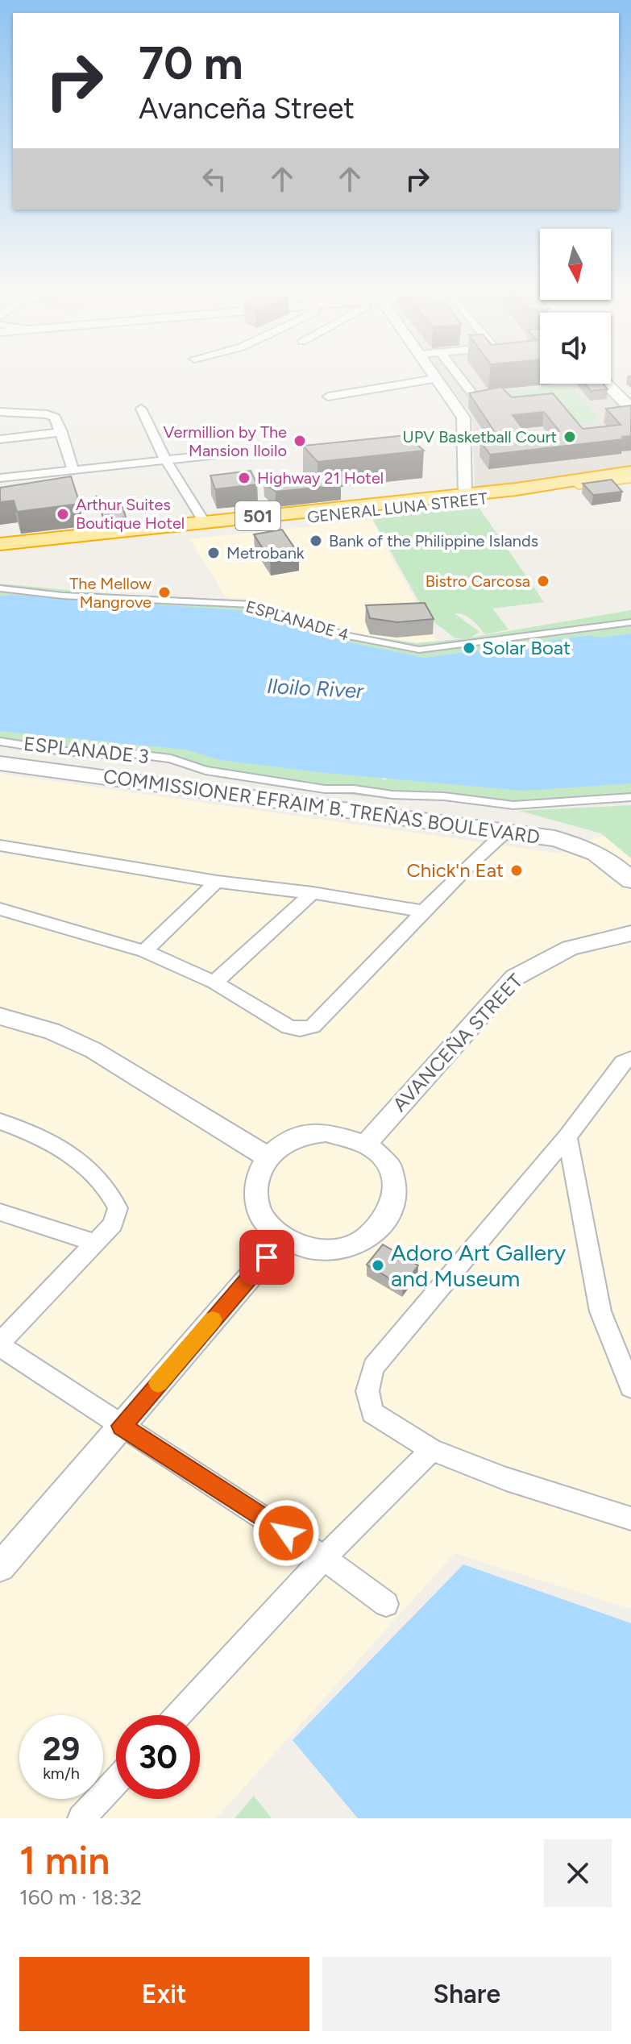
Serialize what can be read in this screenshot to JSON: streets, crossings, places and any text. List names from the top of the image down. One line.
{"streets":{"highway":["GENERAL LUNA STREET","501"],"main road":["COMMISSIONER EFRAIM B. TREÑAS BOULEVARD"],"street":["ESPLANADE 4","ESPLANADE 3","AVANCEÑA STREET"]},"water":["Iloilo River"],"places":["UPV Basketball Court","Vermillion by The Mansion Iloilo","Highway 21 Hotel","Arthur Suites Boutique Hotel","Bank of the Philippine Islands","Metrobank","Bistro Carcosa","The Mellow Mangrove","Solar Boat","Chick'n Eat","Adoro Art Gallery and Museum"],"north":"bottom","page":{"turn":["70 m","Avanceña Street"],"speed":"29 km/h","limit":"30","heading":["1 min","160 m · 18:32"],"buttons":["Exit","Share"]}}
